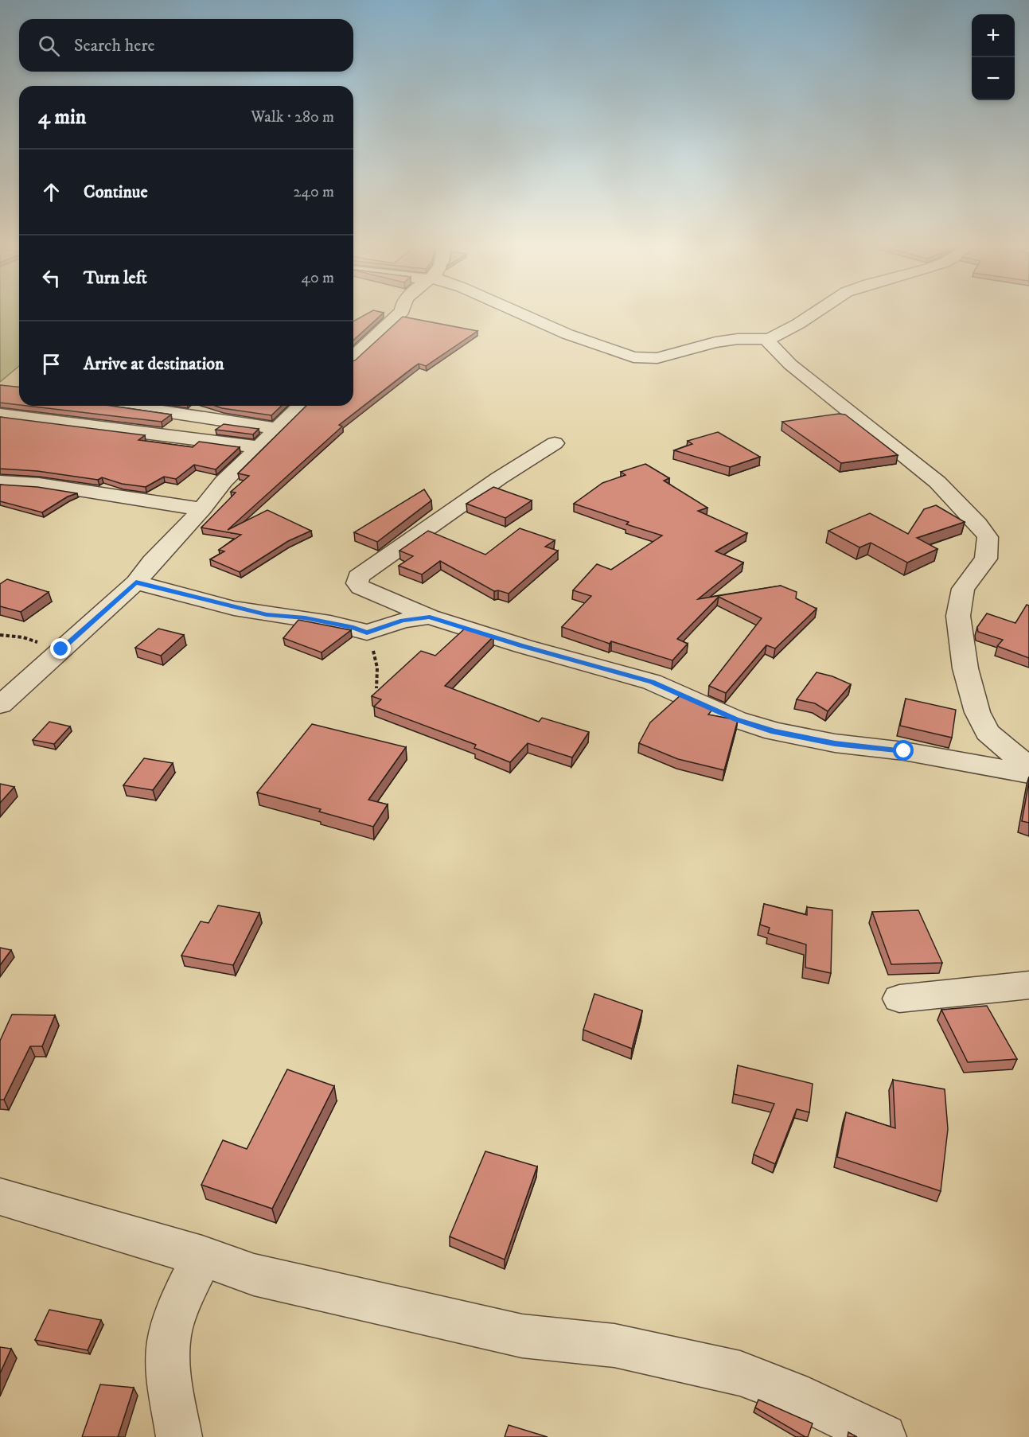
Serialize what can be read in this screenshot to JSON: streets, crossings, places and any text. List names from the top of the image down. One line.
{"page":{"map_buttons":["+","−"],"search":"Search here","heading":["4 min","Walk · 280 m"],"list":[["Continue","240 m"],["Turn left","40 m"],"Arrive at destination"]}}
